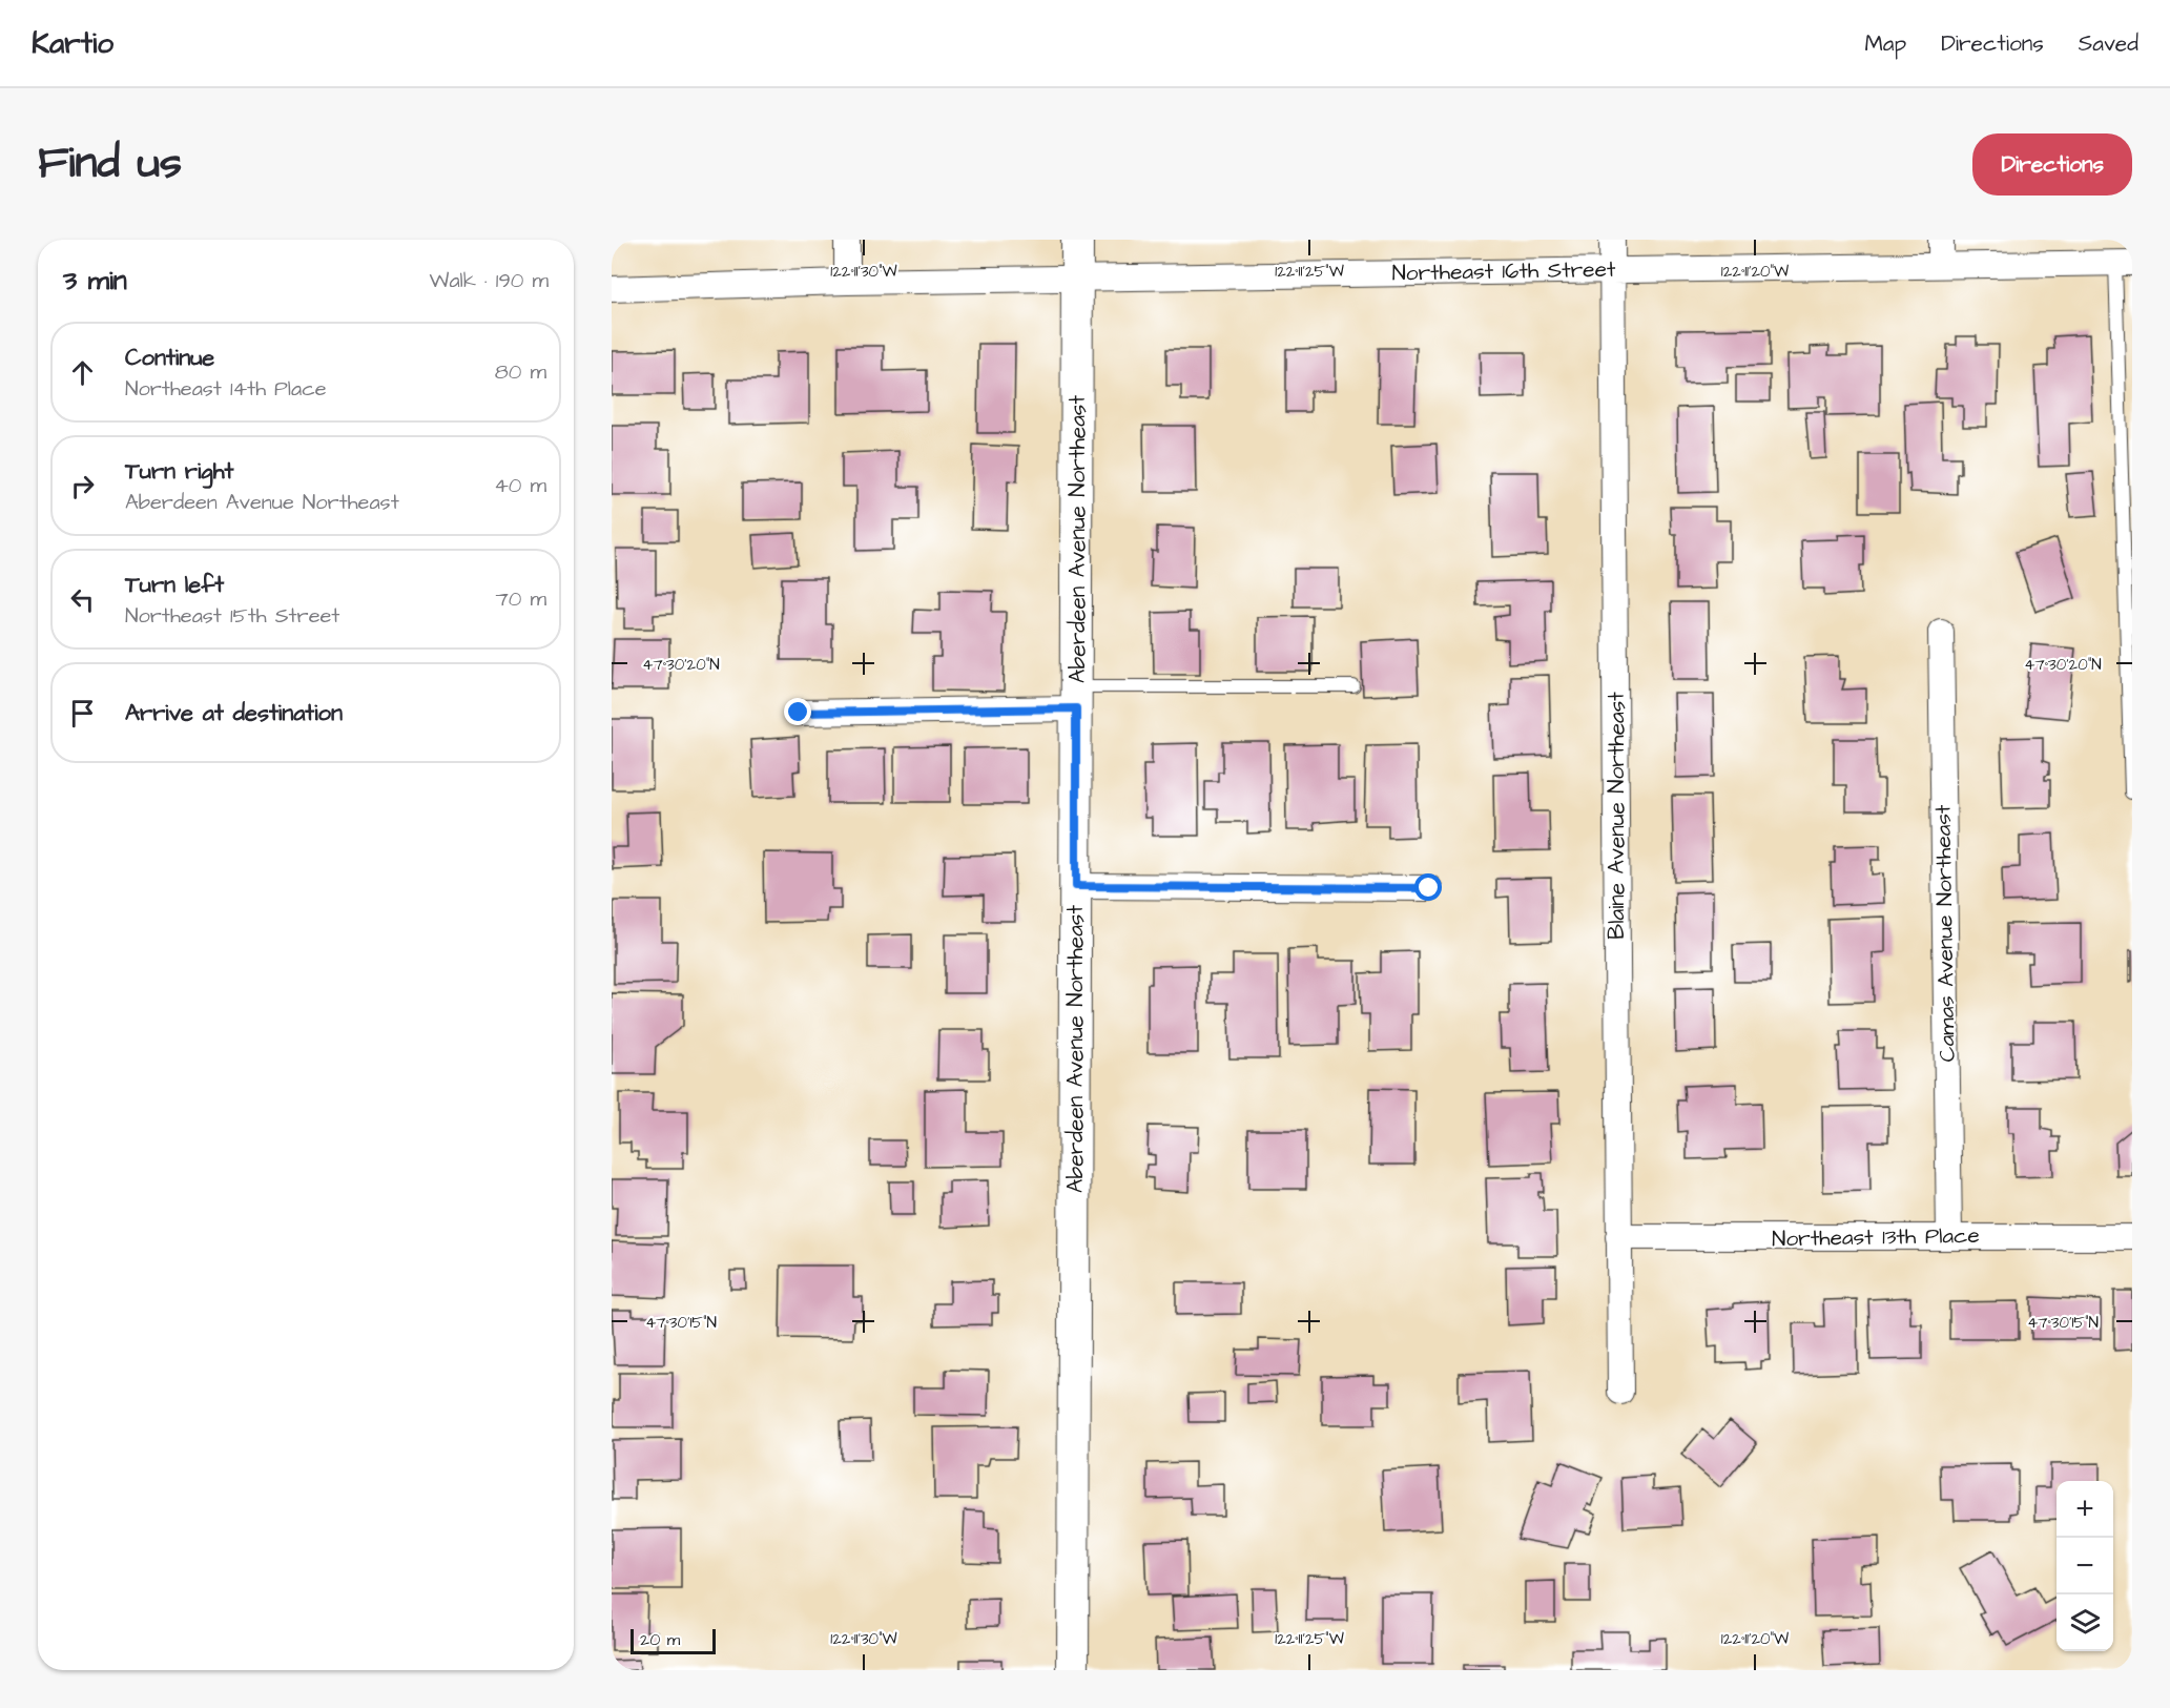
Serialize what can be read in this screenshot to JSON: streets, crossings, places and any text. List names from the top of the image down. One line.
{"streets":{"street":["Northeast 16th Street","Aberdeen Avenue Northeast","Blaine Avenue Northeast","Camas Avenue Northeast","Northeast 13th Place"]},"crossings":[["Northeast 16th Street","Aberdeen Avenue Northeast"],["Northeast 16th Street","Blaine Avenue Northeast"],["Blaine Avenue Northeast","Northeast 13th Place"],["Camas Avenue Northeast","Northeast 13th Place"]],"scale_bar":"20 m","page":{"header":"Kartio","nav":["Map","Directions","Saved"],"title":"Find us","buttons":"Directions","heading":["3 min","Walk · 190 m"],"list":[["Continue","Northeast 14th Place","80 m"],["Turn right","Aberdeen Avenue Northeast","40 m"],["Turn left","Northeast 15th Street","70 m"],"Arrive at destination"],"map_buttons":["+","−"],"scale":"20 m"},"coordinates":["122°11'30\"W","122°11'25\"W","122°11'20\"W","47°30'20\"N","47°30'15\"N"]}
